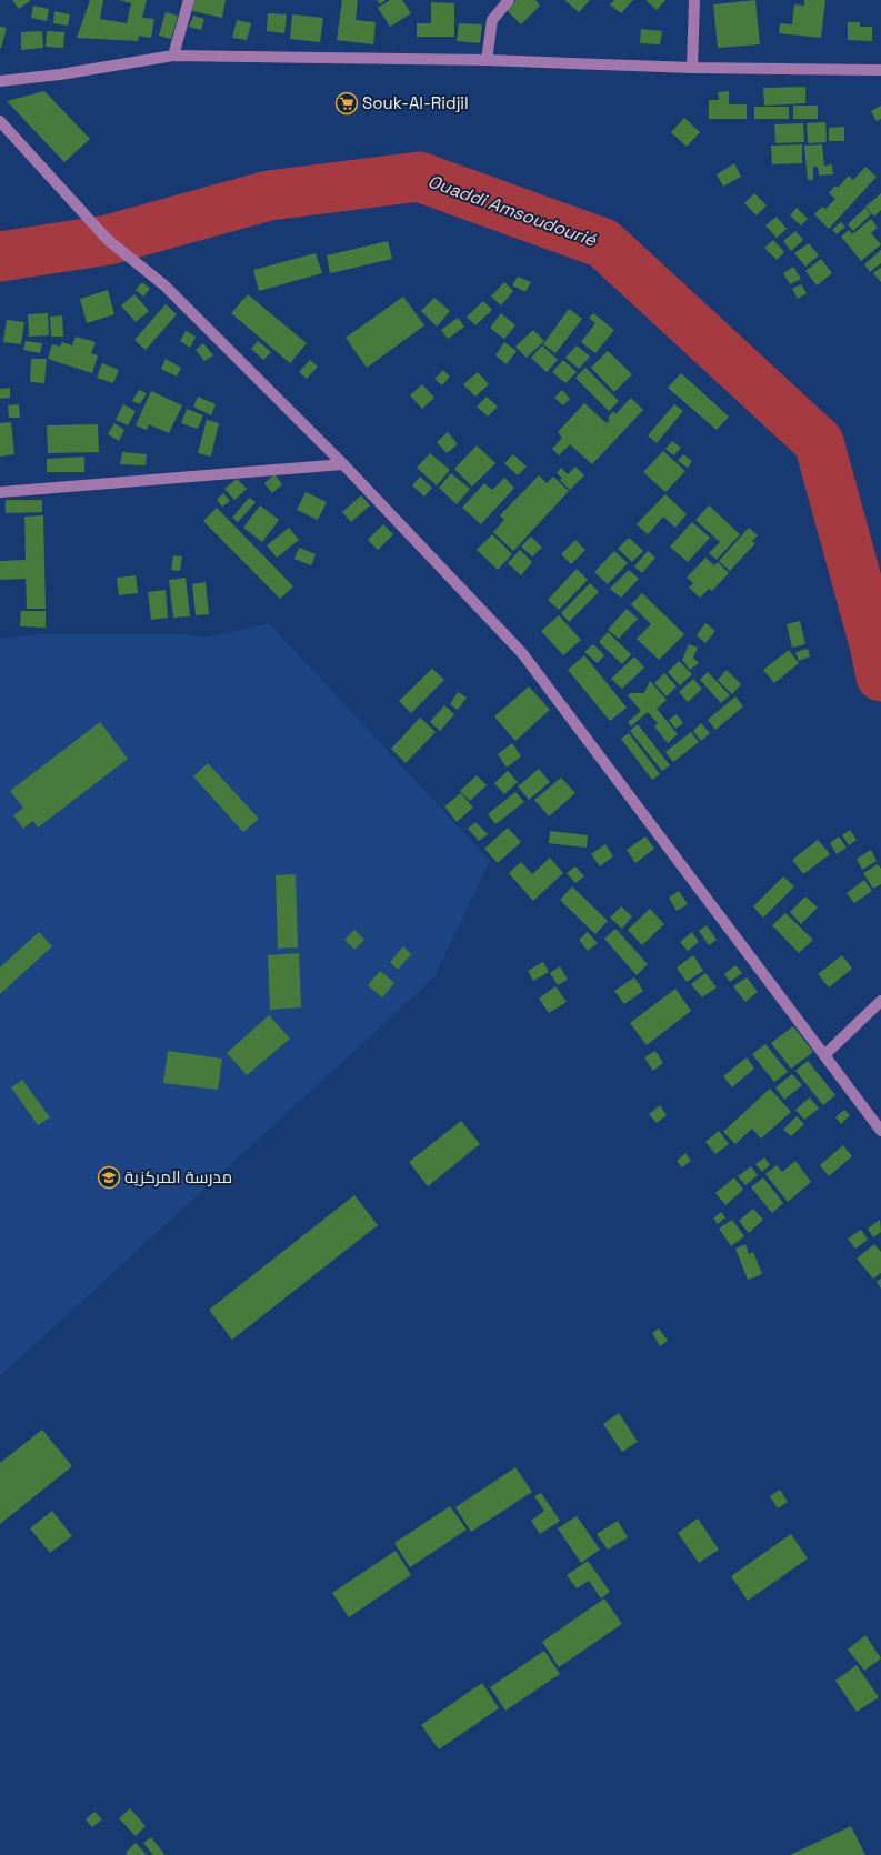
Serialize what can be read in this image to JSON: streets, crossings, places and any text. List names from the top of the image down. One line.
{"water":["Ouaddi Amsoudourié"],"places":{"supermarket":["Souk-Al-Ridjil"],"school or university":["مدرسة المركزية"]}}
